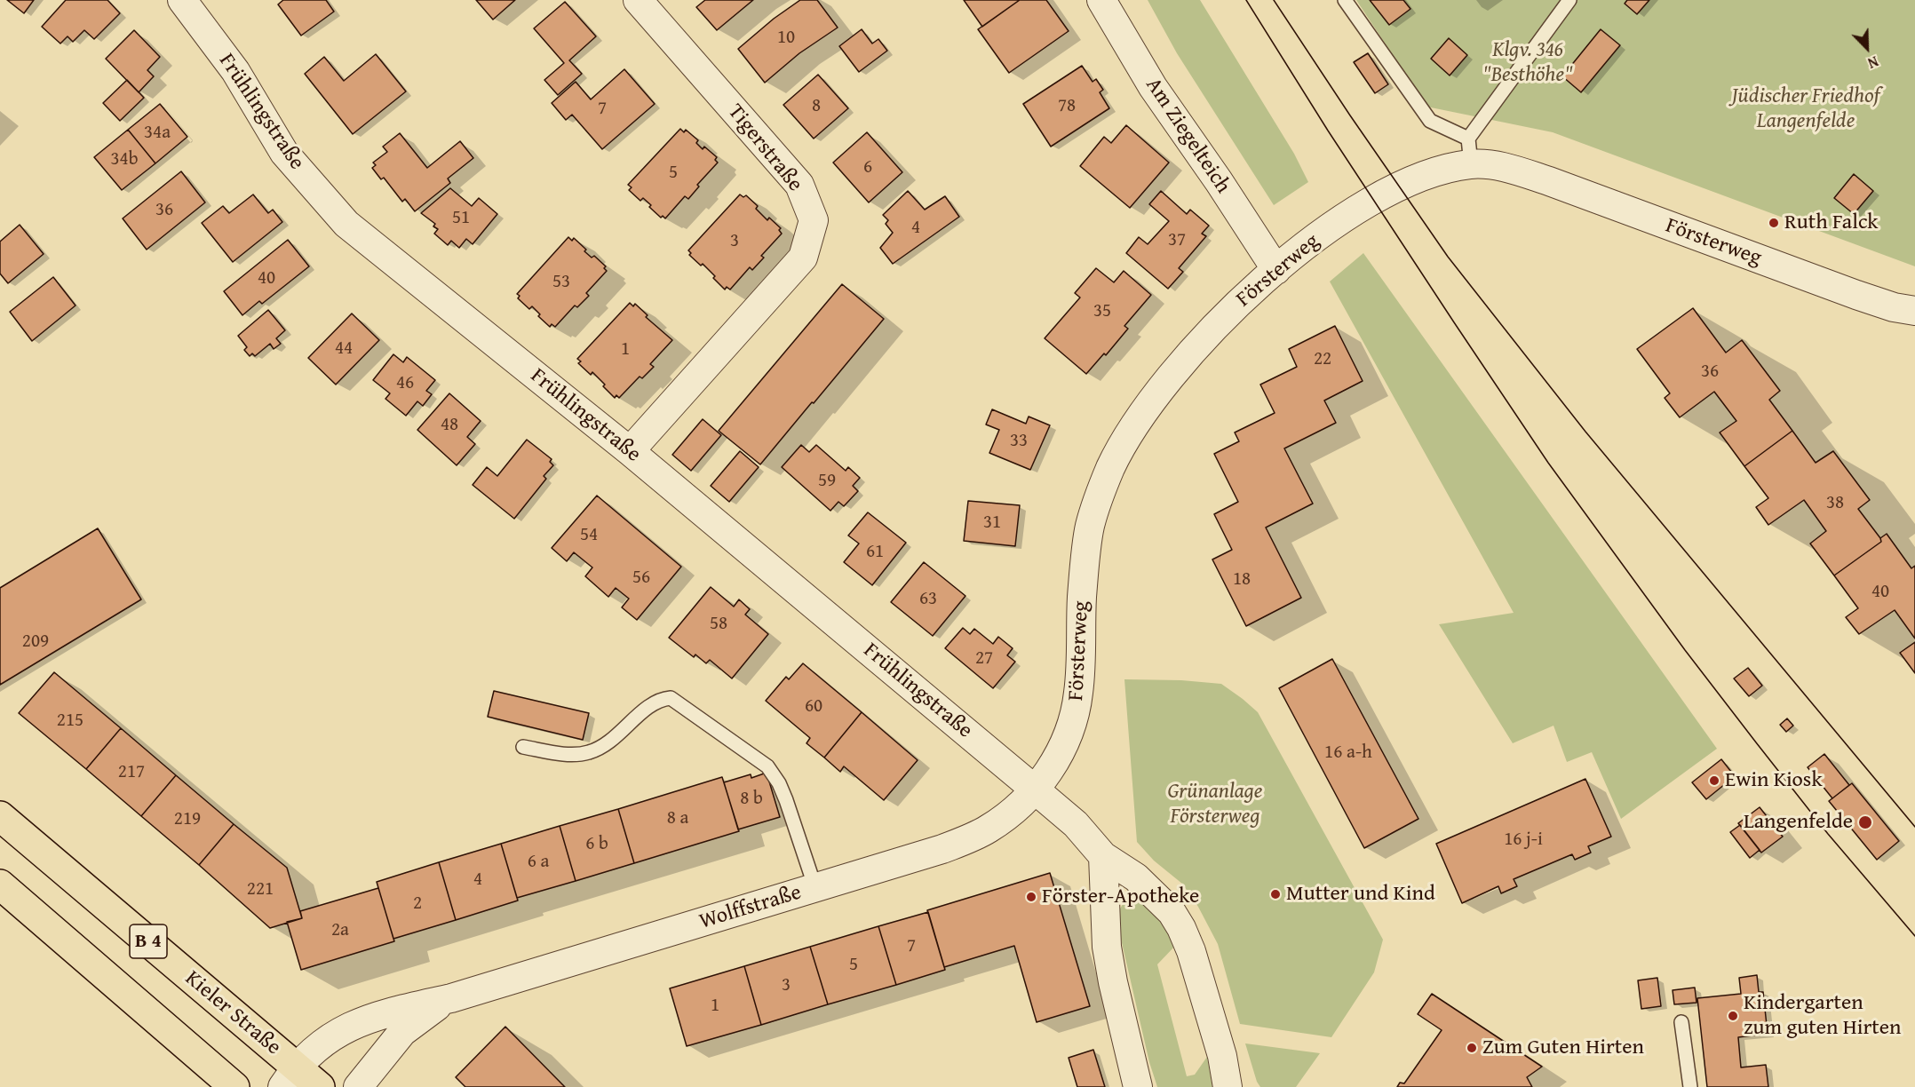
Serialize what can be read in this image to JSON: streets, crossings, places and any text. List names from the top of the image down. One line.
{"streets":{"main road":["B 4","Kieler Straße"],"street":["Frühlingstraße","Am Ziegelteich","Tigerstraße","Försterweg","Wolffstraße"]},"crossings":[["Frühlingstraße","Tigerstraße"],["Frühlingstraße","Försterweg"],["Frühlingstraße","Wolffstraße"],["Am Ziegelteich","Försterweg"],["Försterweg","Wolffstraße"],["Wolffstraße","Kieler Straße"]],"parks":["Klgv. 346 \"Besthöhe\"","Jüdischer Friedhof Langenfelde","Grünanlage Försterweg"],"places":["Ruth Falck","Ewin Kiosk","Langenfelde","Mutter und Kind","Förster-Apotheke","Kindergarten zum guten Hirten","Zum Guten Hirten"],"house_numbers":["10","8","78","7","34a","34b","6","5","36","51","4","37","3","40","53","35","44","1","22","36","46","48","33","59","38","31","54","61","56","18","40","63","58","209","27","60","215","16 a-h","217","8 b","8 a","219","16 j-i","6 b","6 a","4","221","2","2a","7","5","3","1"],"north":"bottom right"}
